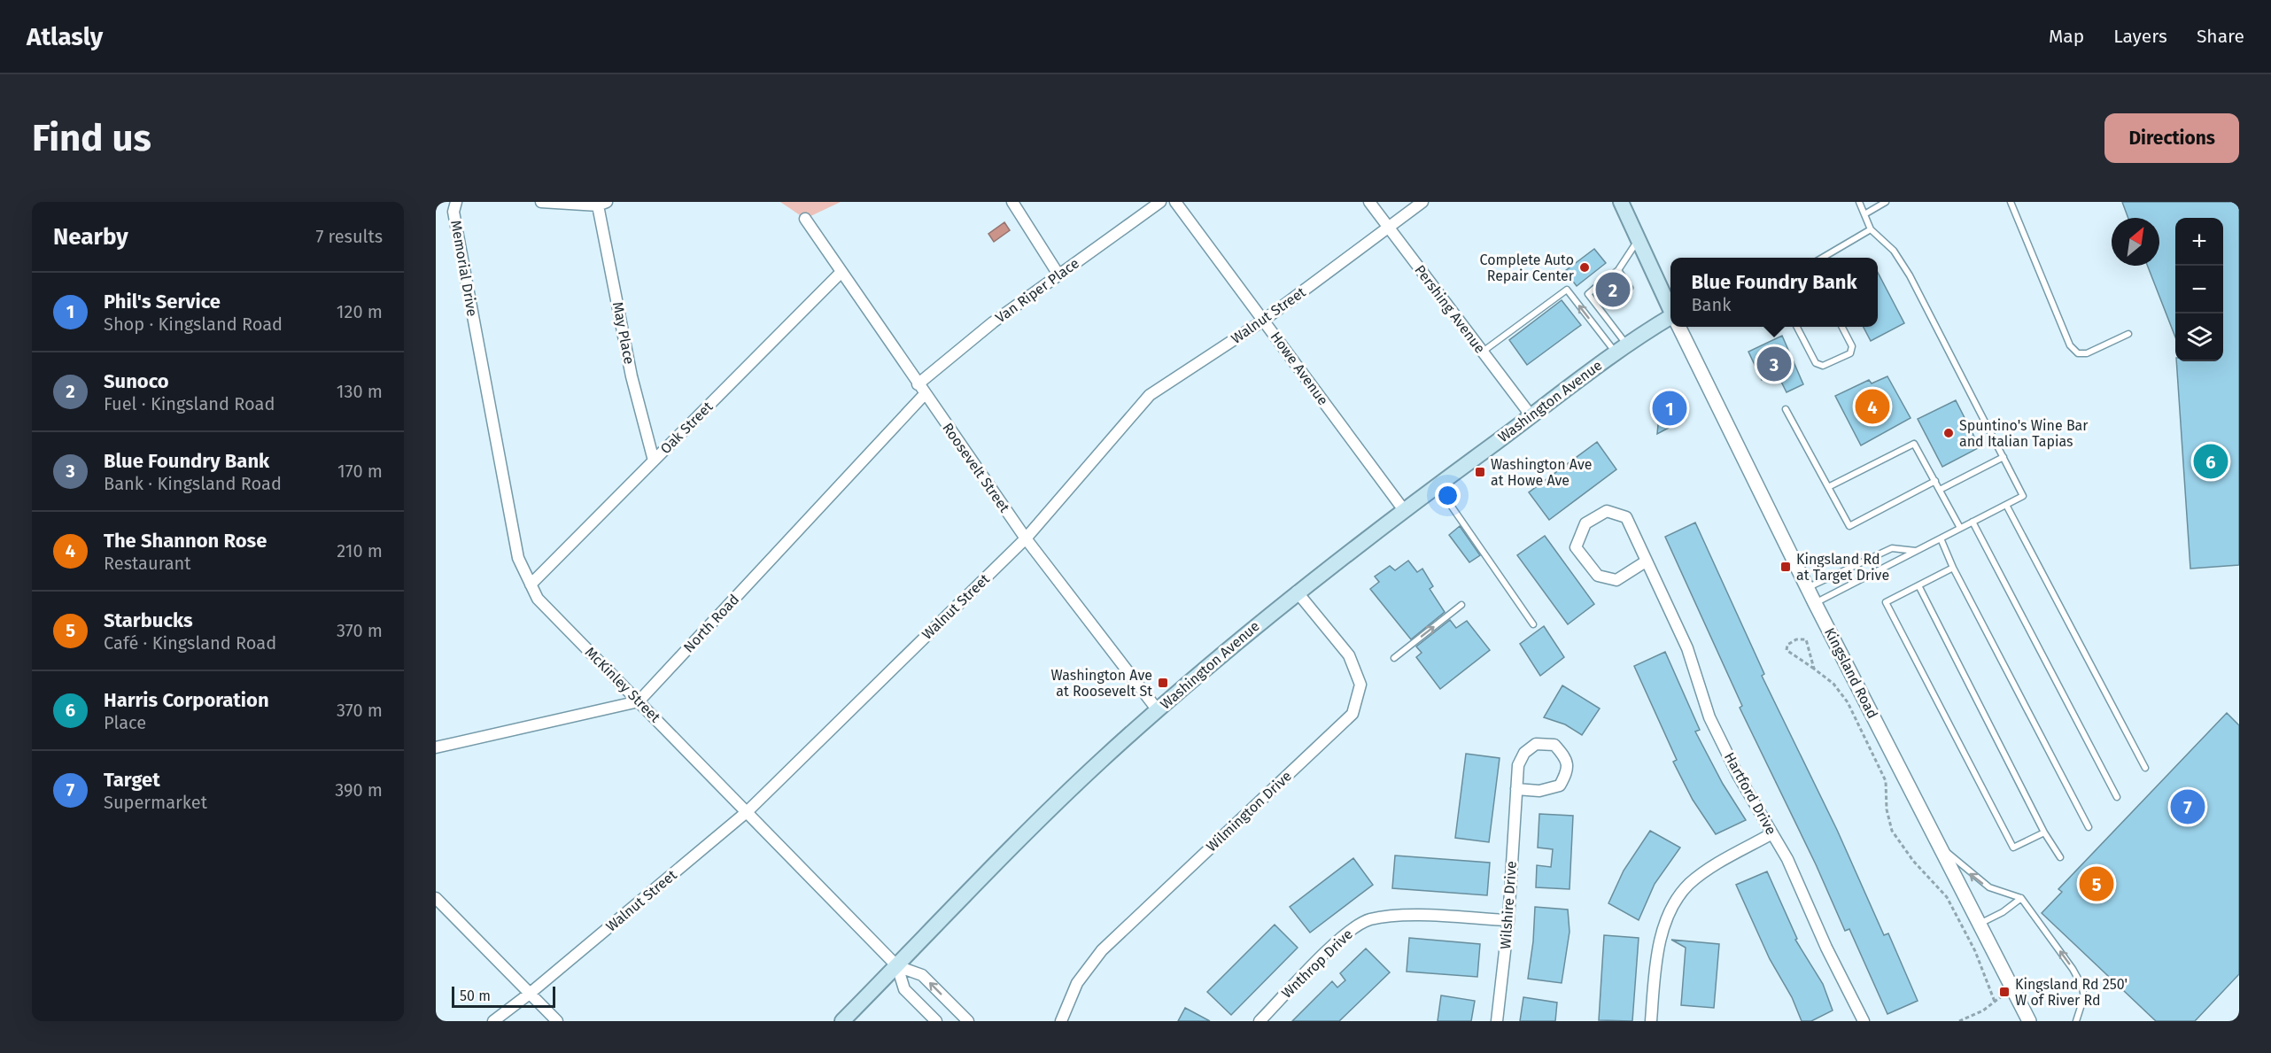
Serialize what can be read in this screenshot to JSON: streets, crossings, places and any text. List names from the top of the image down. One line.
{"streets":{"main road":["Washington Avenue","Kingsland Road"],"street":["Memorial Drive","Van Riper Place","Pershing Avenue","Walnut Street","May Place","Howe Avenue","Oak Street","Roosevelt Street","North Road","McKinley Street","Hartford Drive","Wilmington Drive","Wilshire Drive","Wnthrop Drive"]},"crossings":[["Memorial Drive","McKinley Street"],["Van Riper Place","Roosevelt Street"],["Pershing Avenue","Walnut Street"],["Pershing Avenue","Washington Avenue"],["Walnut Street","Howe Avenue"],["Walnut Street","Roosevelt Street"],["Walnut Street","McKinley Street"],["May Place","Oak Street"],["Howe Avenue","Washington Avenue"],["Washington Avenue","Roosevelt Street"],["Washington Avenue","McKinley Street"],["Washington Avenue","Wilmington Drive"],["Oak Street","Roosevelt Street"],["Oak Street","McKinley Street"],["Roosevelt Street","North Road"],["North Road","McKinley Street"],["Wilshire Drive","Wnthrop Drive"]],"places":{"other":["Complete Auto Repair Center","Spuntino's Wine Bar and Italian Tapias"],"transit":["Washington Ave at Howe Ave","Kingsland Rd at Target Drive","Washington Ave at Roosevelt St","Kingsland Rd 250' W of River Rd"]},"scale_bar":"50 m","north":"top right","page":{"header":"Atlasly","nav":["Map","Layers","Share"],"buttons":"Directions","title":"Find us","heading":["Nearby","7 results"],"map_buttons":["+","−"],"popup":["Blue Foundry Bank","Bank"],"pins":["2","3","4","1","6","7","5"],"list":[{"mark":"1","name":"Phil's Service","note":"Shop · Kingsland Road","value":"120 m"},{"mark":"2","name":"Sunoco","note":"Fuel · Kingsland Road","value":"130 m"},{"mark":"3","name":"Blue Foundry Bank","note":"Bank · Kingsland Road","value":"170 m"},{"mark":"4","name":"The Shannon Rose","note":"Restaurant","value":"210 m"},{"mark":"5","name":"Starbucks","note":"Café · Kingsland Road","value":"370 m"},{"mark":"6","name":"Harris Corporation","note":"Place","value":"370 m"},{"mark":"7","name":"Target","note":"Supermarket","value":"390 m"}],"scale":"50 m"}}
